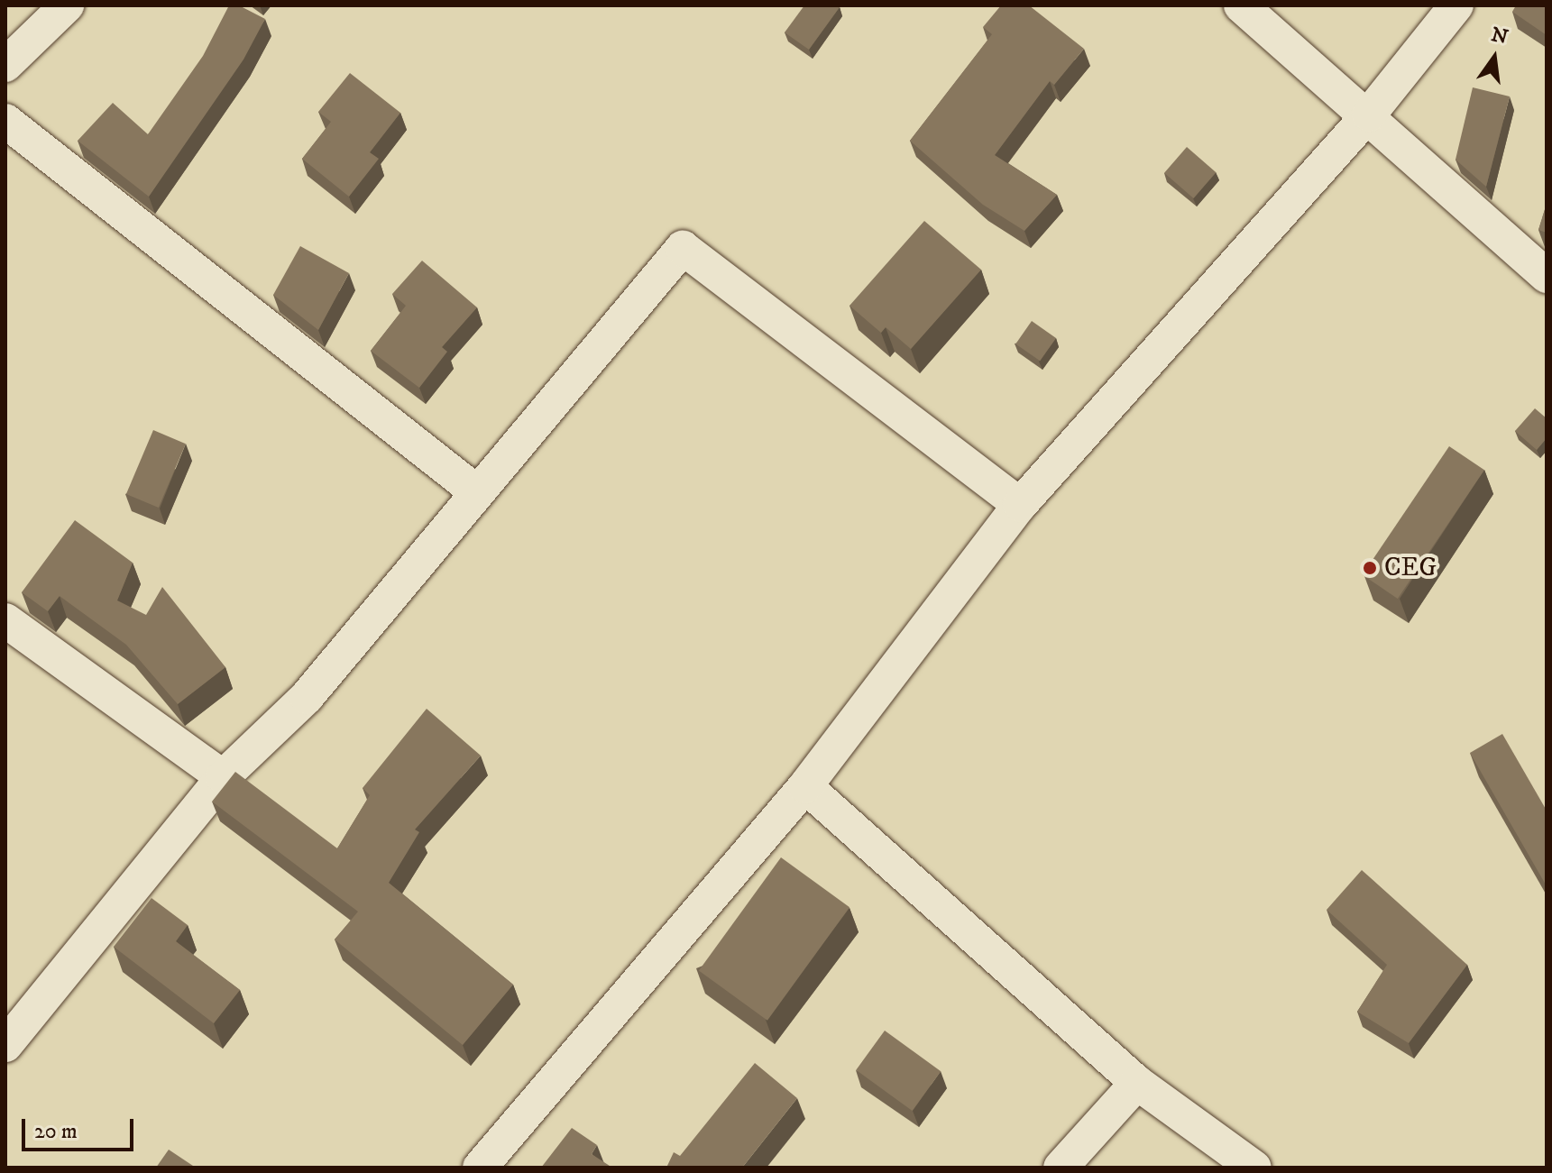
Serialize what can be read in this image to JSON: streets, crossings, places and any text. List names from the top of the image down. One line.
{"places":["CEG"],"scale_bar":"20 m","north":"top"}
